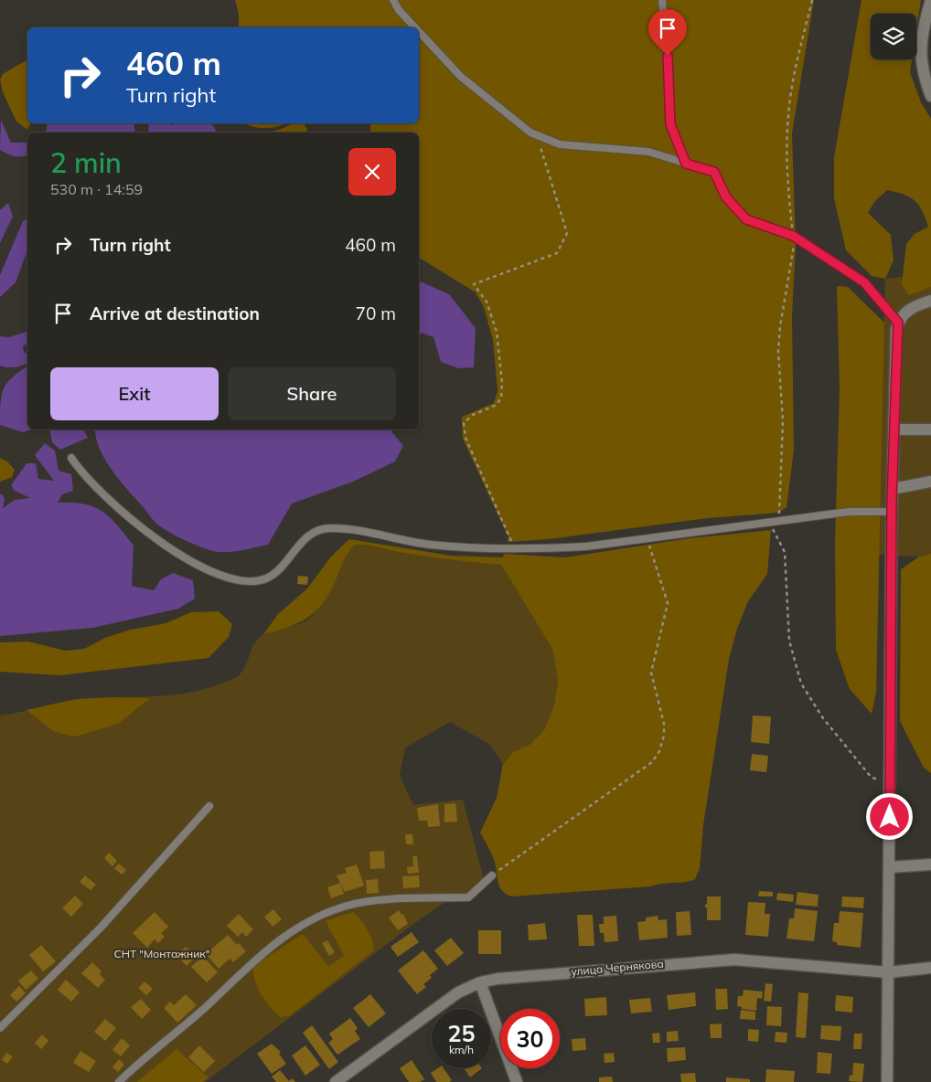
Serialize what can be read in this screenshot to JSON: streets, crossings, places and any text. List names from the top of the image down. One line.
{"streets":{"street":["улица Чернякова"]},"parks":["СНТ \"Монтажник\""],"page":{"turn":["460 m","Turn right"],"heading":["2 min","530 m · 14:59"],"list":[{"name":"Turn right","value":"460 m"},{"name":"Arrive at destination","value":"70 m"}],"buttons":["Exit","Share"],"speed":"25 km/h","limit":"30"}}
